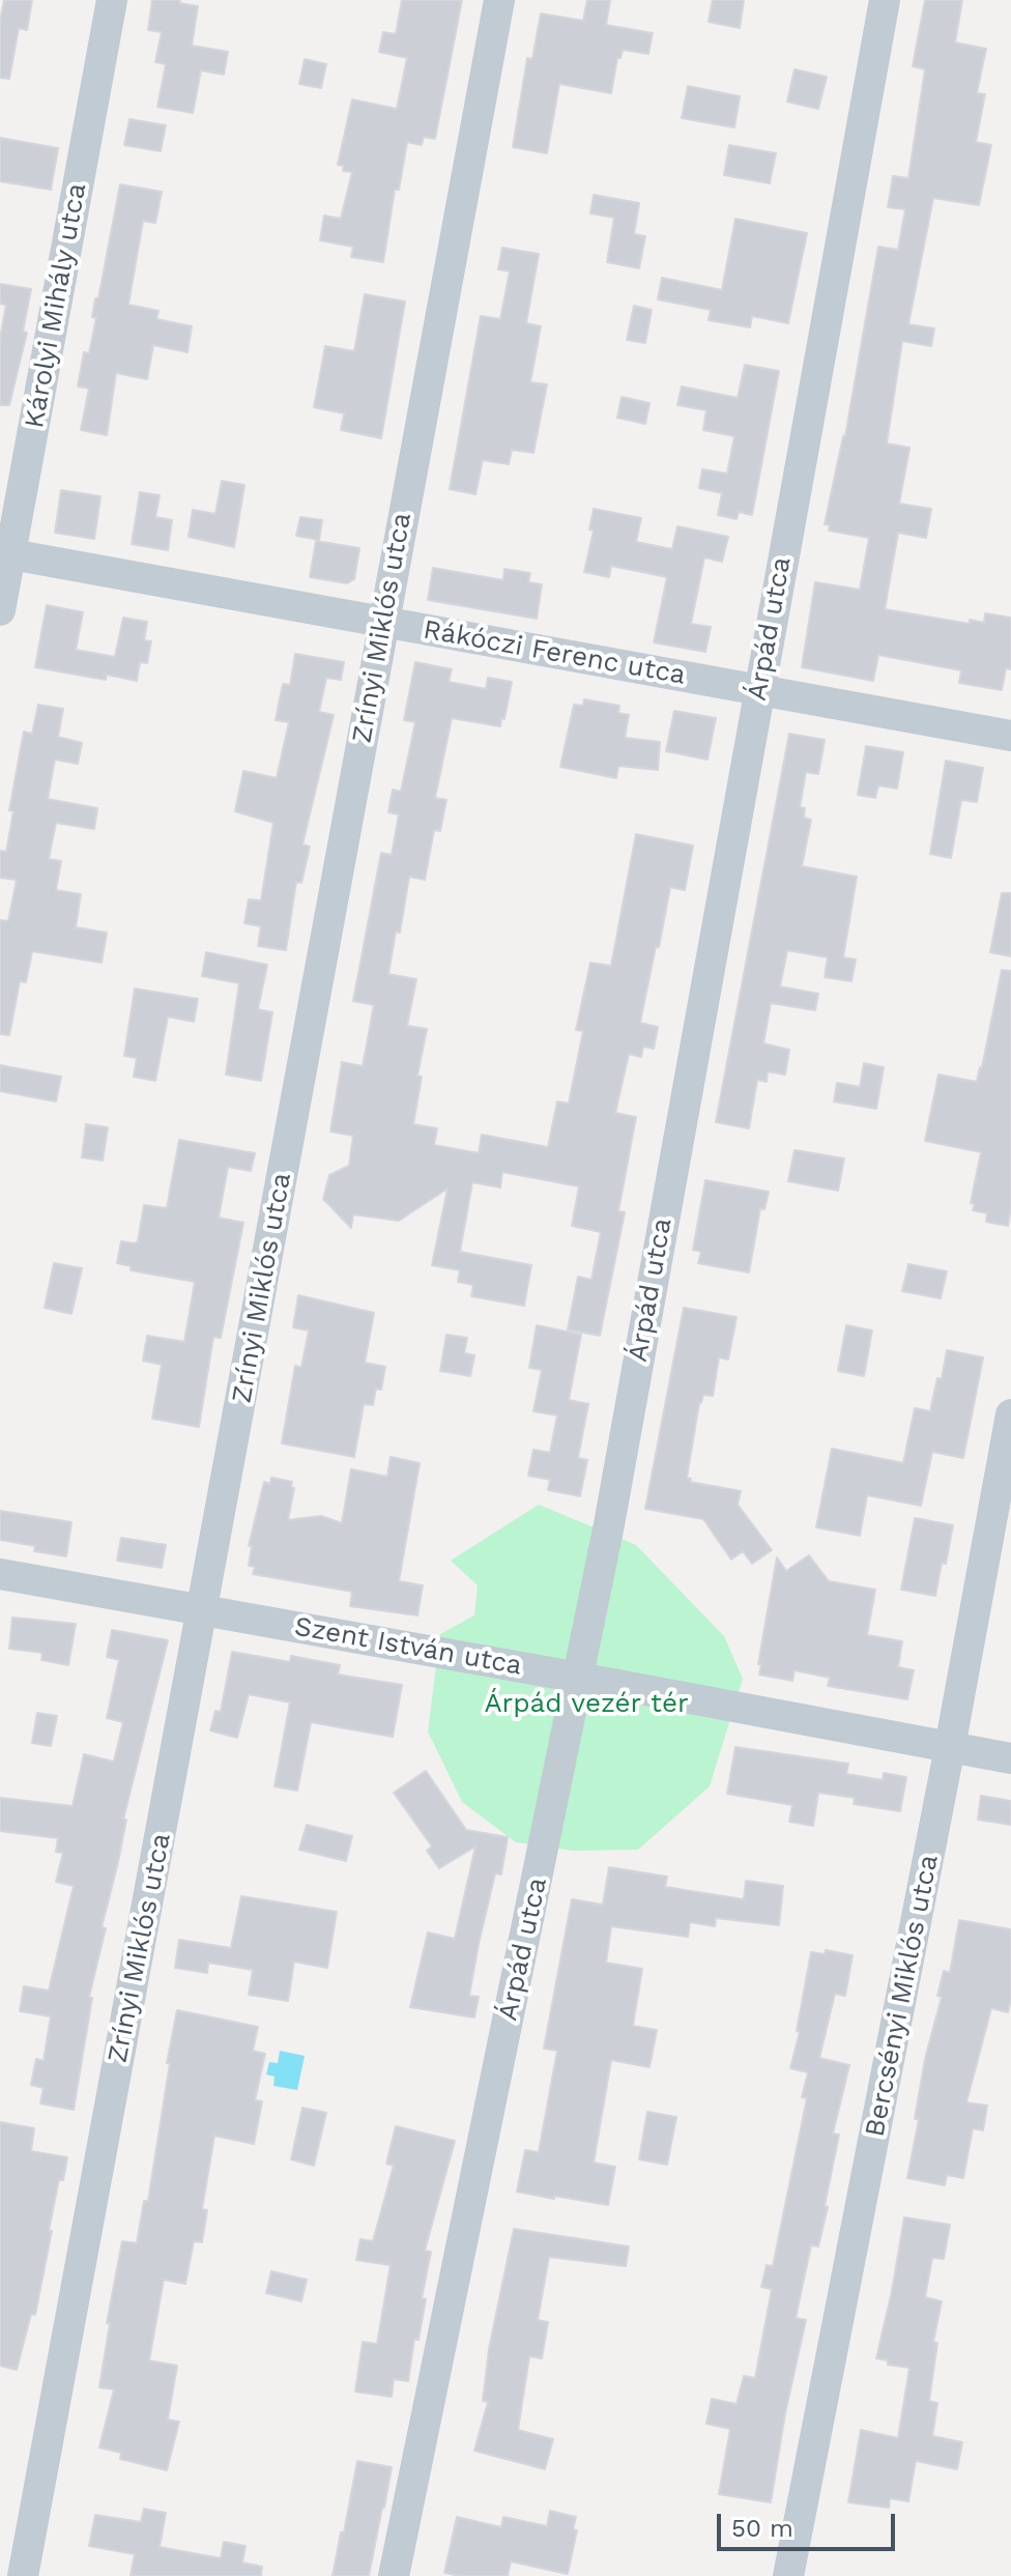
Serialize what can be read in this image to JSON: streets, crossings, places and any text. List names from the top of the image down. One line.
{"streets":{"street":["Károlyi Mihály utca","Zrínyi Miklós utca","Árpád utca","Rákóczi Ferenc utca","Szent István utca","Bercsényi Miklós utca"]},"crossings":[["Károlyi Mihály utca","Rákóczi Ferenc utca"],["Zrínyi Miklós utca","Rákóczi Ferenc utca"],["Zrínyi Miklós utca","Szent István utca"],["Árpád utca","Rákóczi Ferenc utca"],["Árpád utca","Szent István utca"],["Szent István utca","Bercsényi Miklós utca"]],"parks":["Árpád vezér tér"],"scale_bar":"50 m"}
